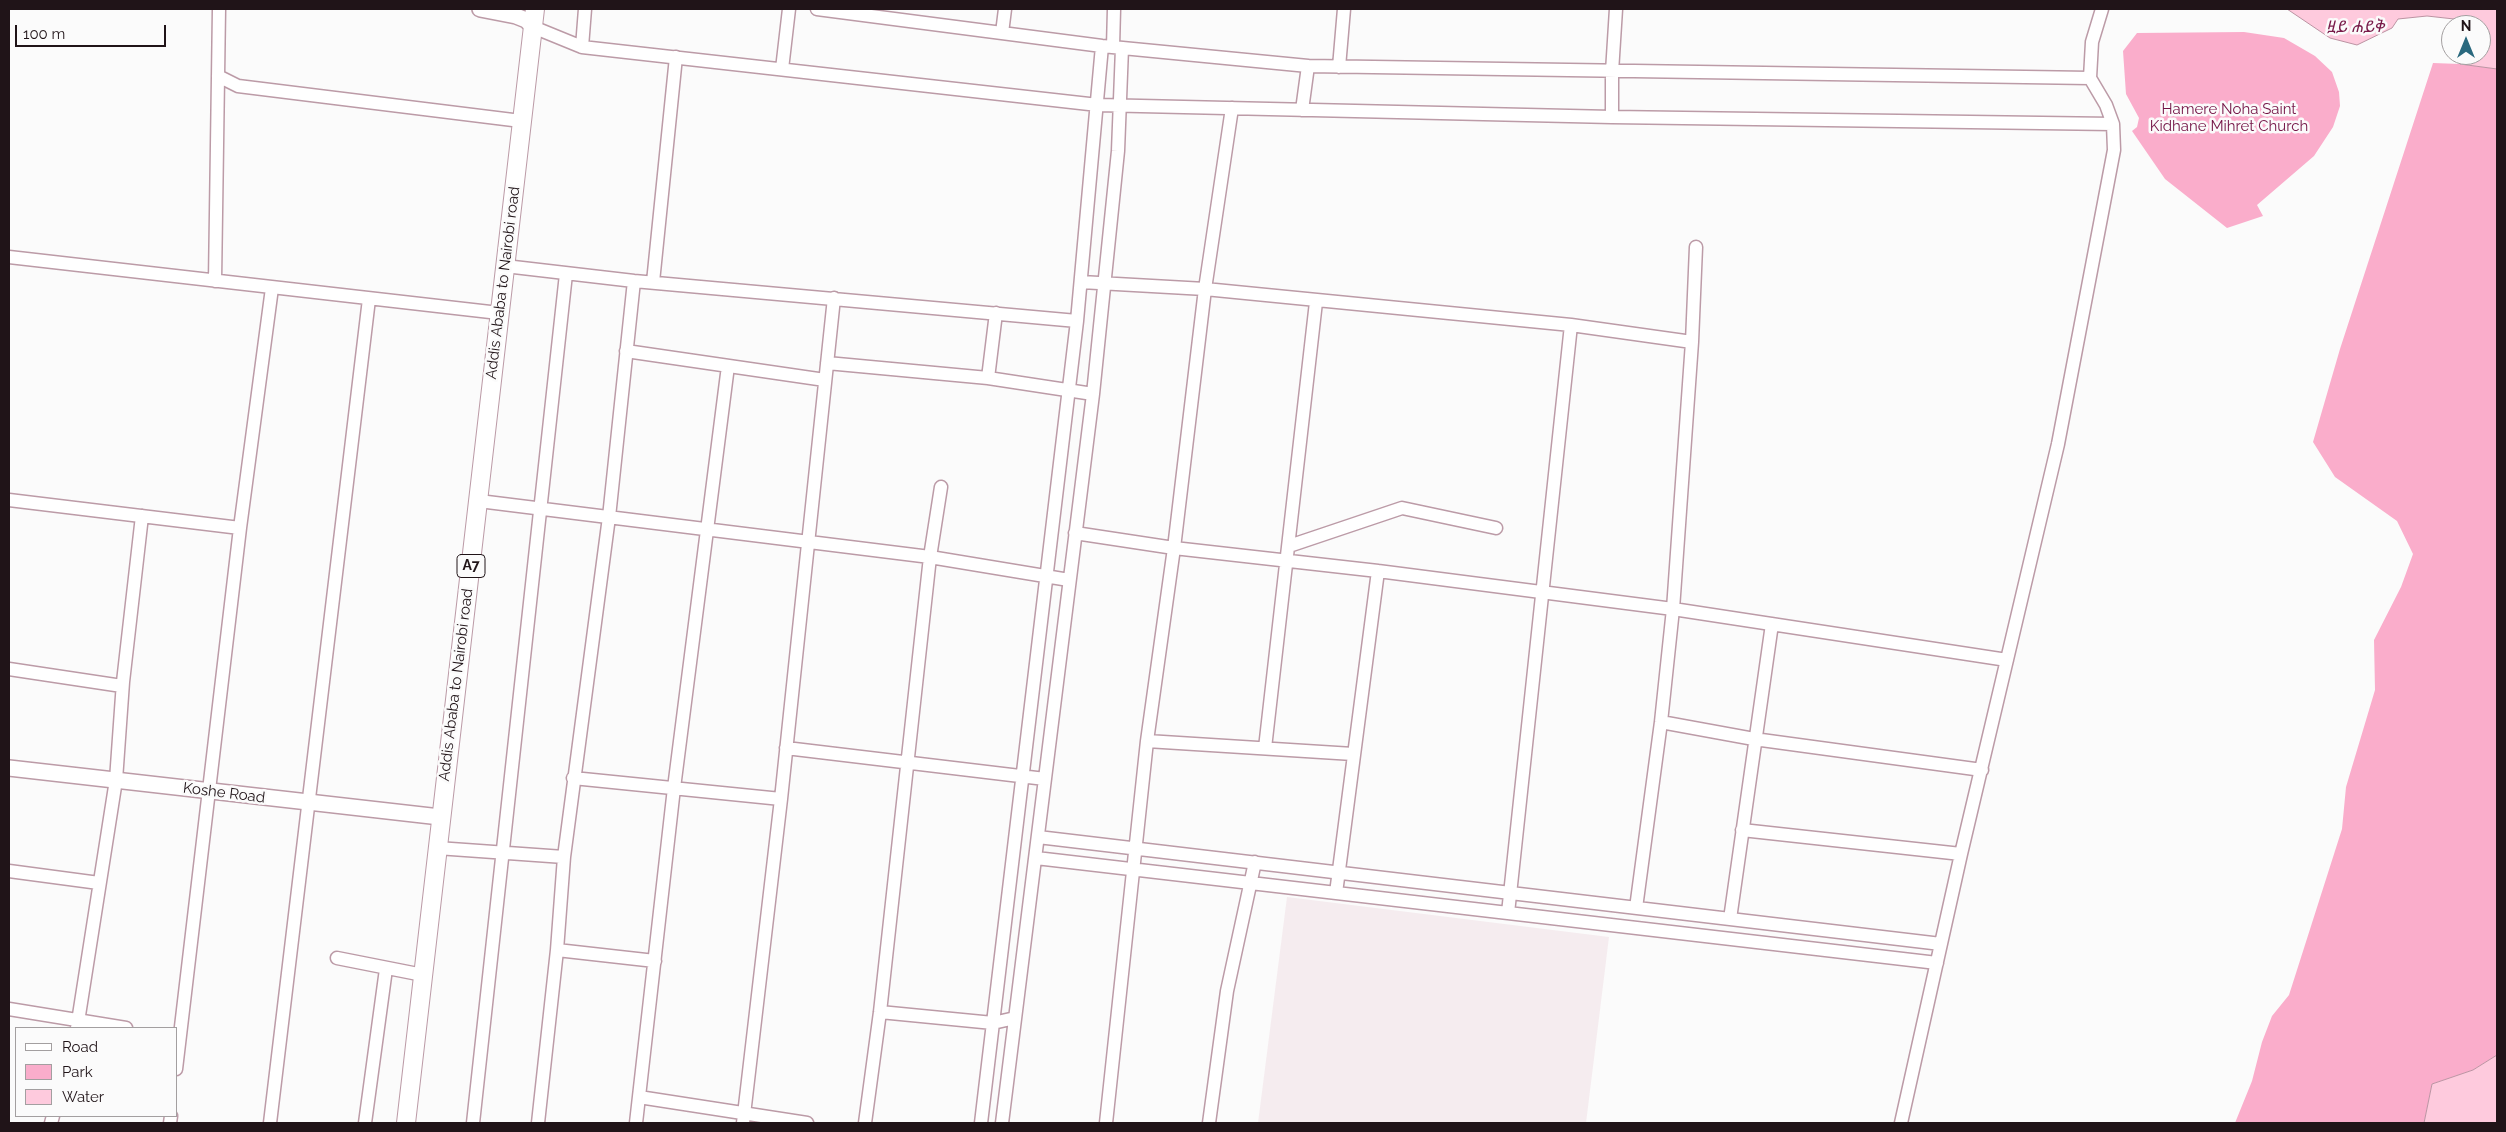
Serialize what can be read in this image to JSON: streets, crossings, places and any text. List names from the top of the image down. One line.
{"streets":{"highway":["Addis Ababa to Nairobi road","A7"],"main road":["Koshe Road"]},"crossings":[["Addis Ababa to Nairobi road","Koshe Road"]],"water":["ዟይ ሐይቅ"],"parks":["Hamere Noha Saint Kidhane Mihret Church"],"legend":["Road","Park","Water"],"scale_bar":"100 m","north":"top"}
